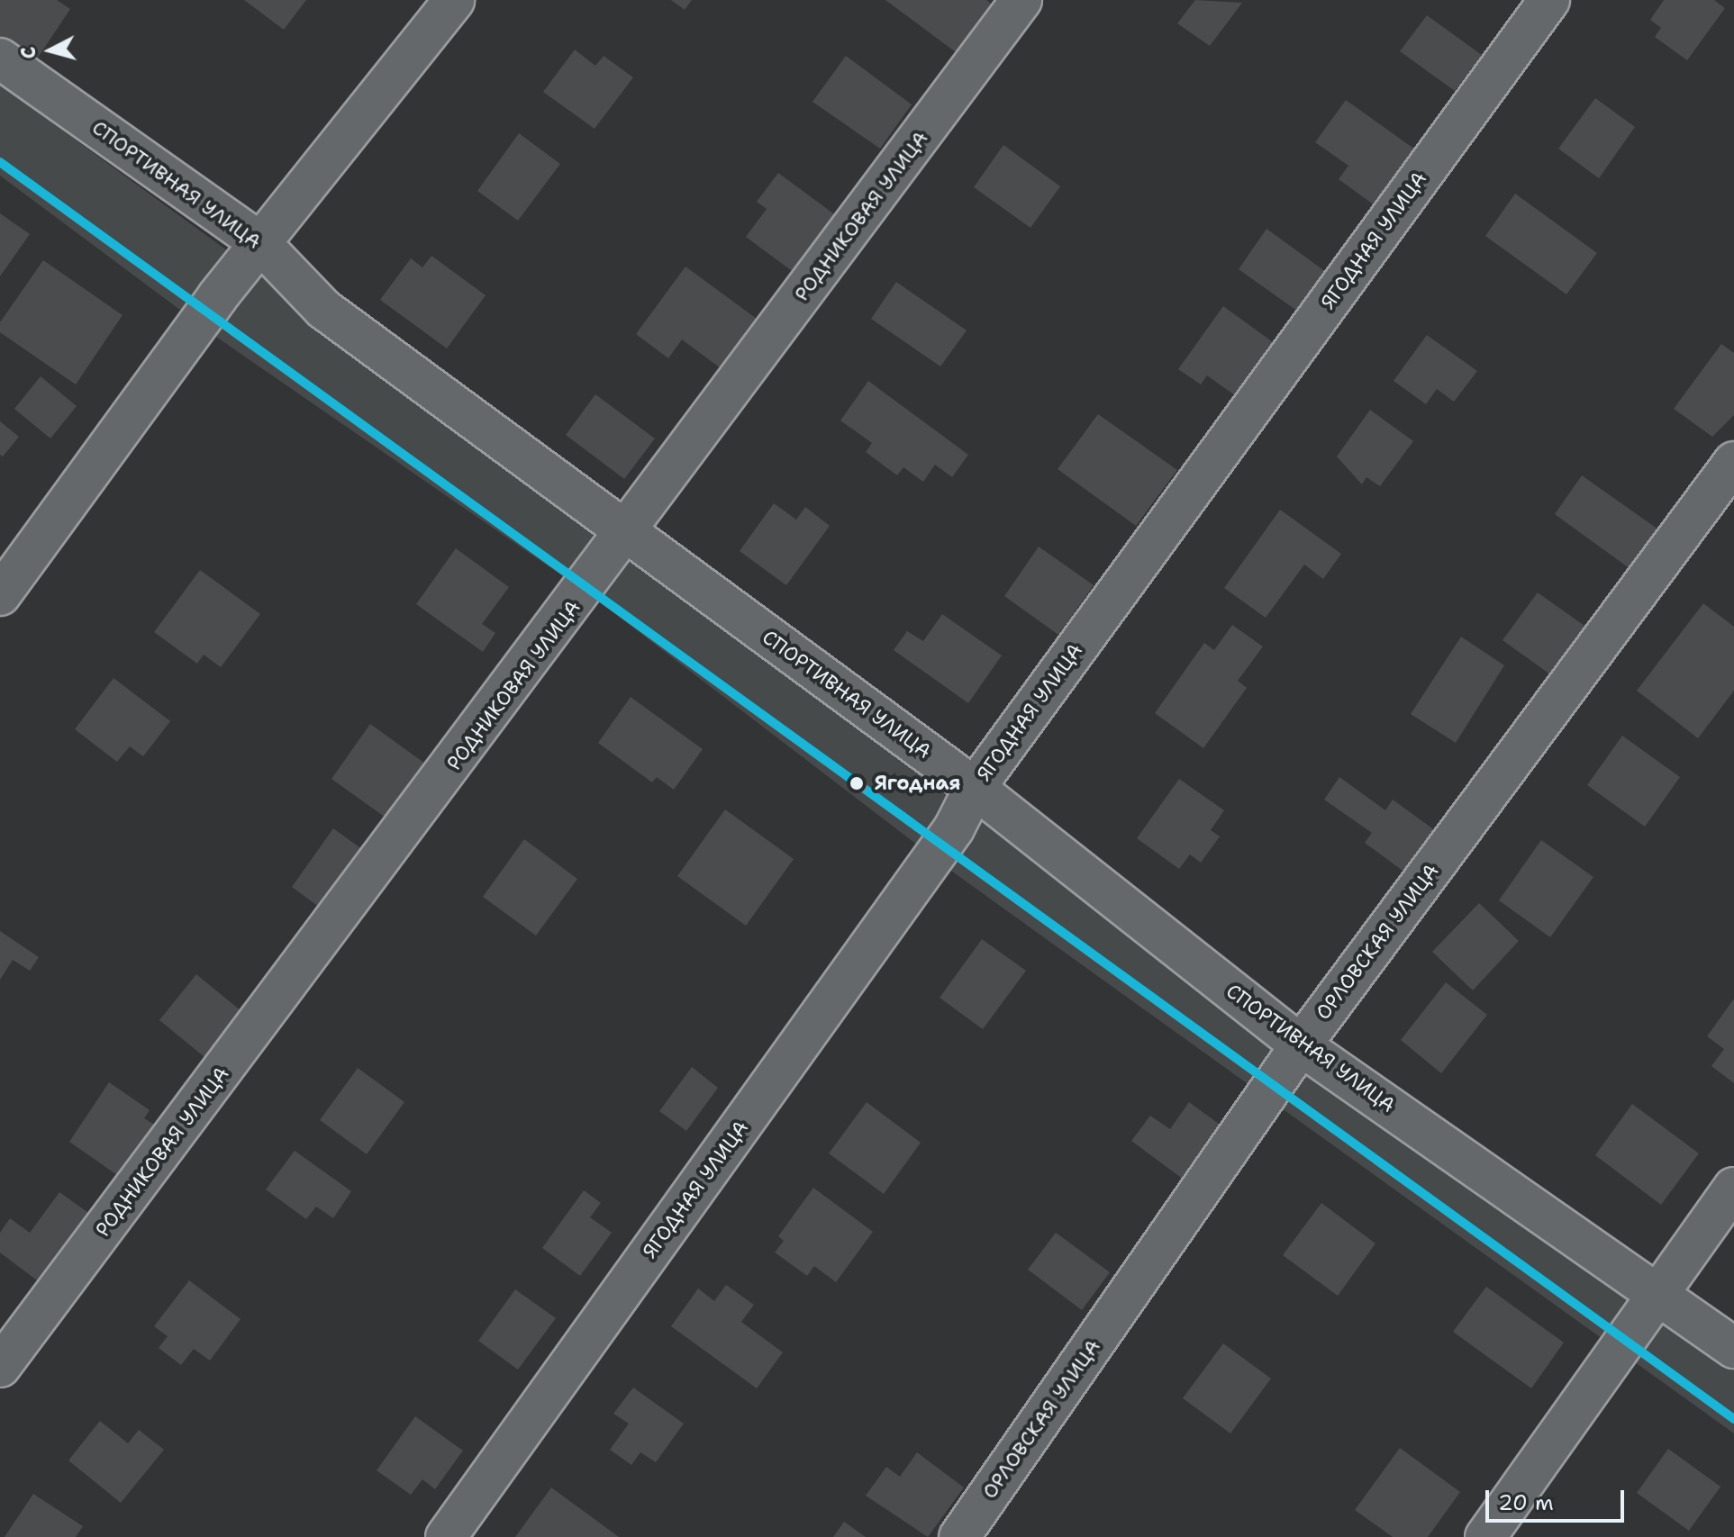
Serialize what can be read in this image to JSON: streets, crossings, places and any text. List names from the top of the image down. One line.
{"streets":{"street":["СПОРТИВНАЯ УЛИЦА","РОДНИКОВАЯ УЛИЦА","ЯГОДНАЯ УЛИЦА","ОРЛОВСКАЯ УЛИЦА"]},"crossings":[["СПОРТИВНАЯ УЛИЦА","РОДНИКОВАЯ УЛИЦА"],["СПОРТИВНАЯ УЛИЦА","ЯГОДНАЯ УЛИЦА"],["СПОРТИВНАЯ УЛИЦА","ОРЛОВСКАЯ УЛИЦА"]],"places":["Ягодная"],"scale_bar":"20 m","north":"left"}
